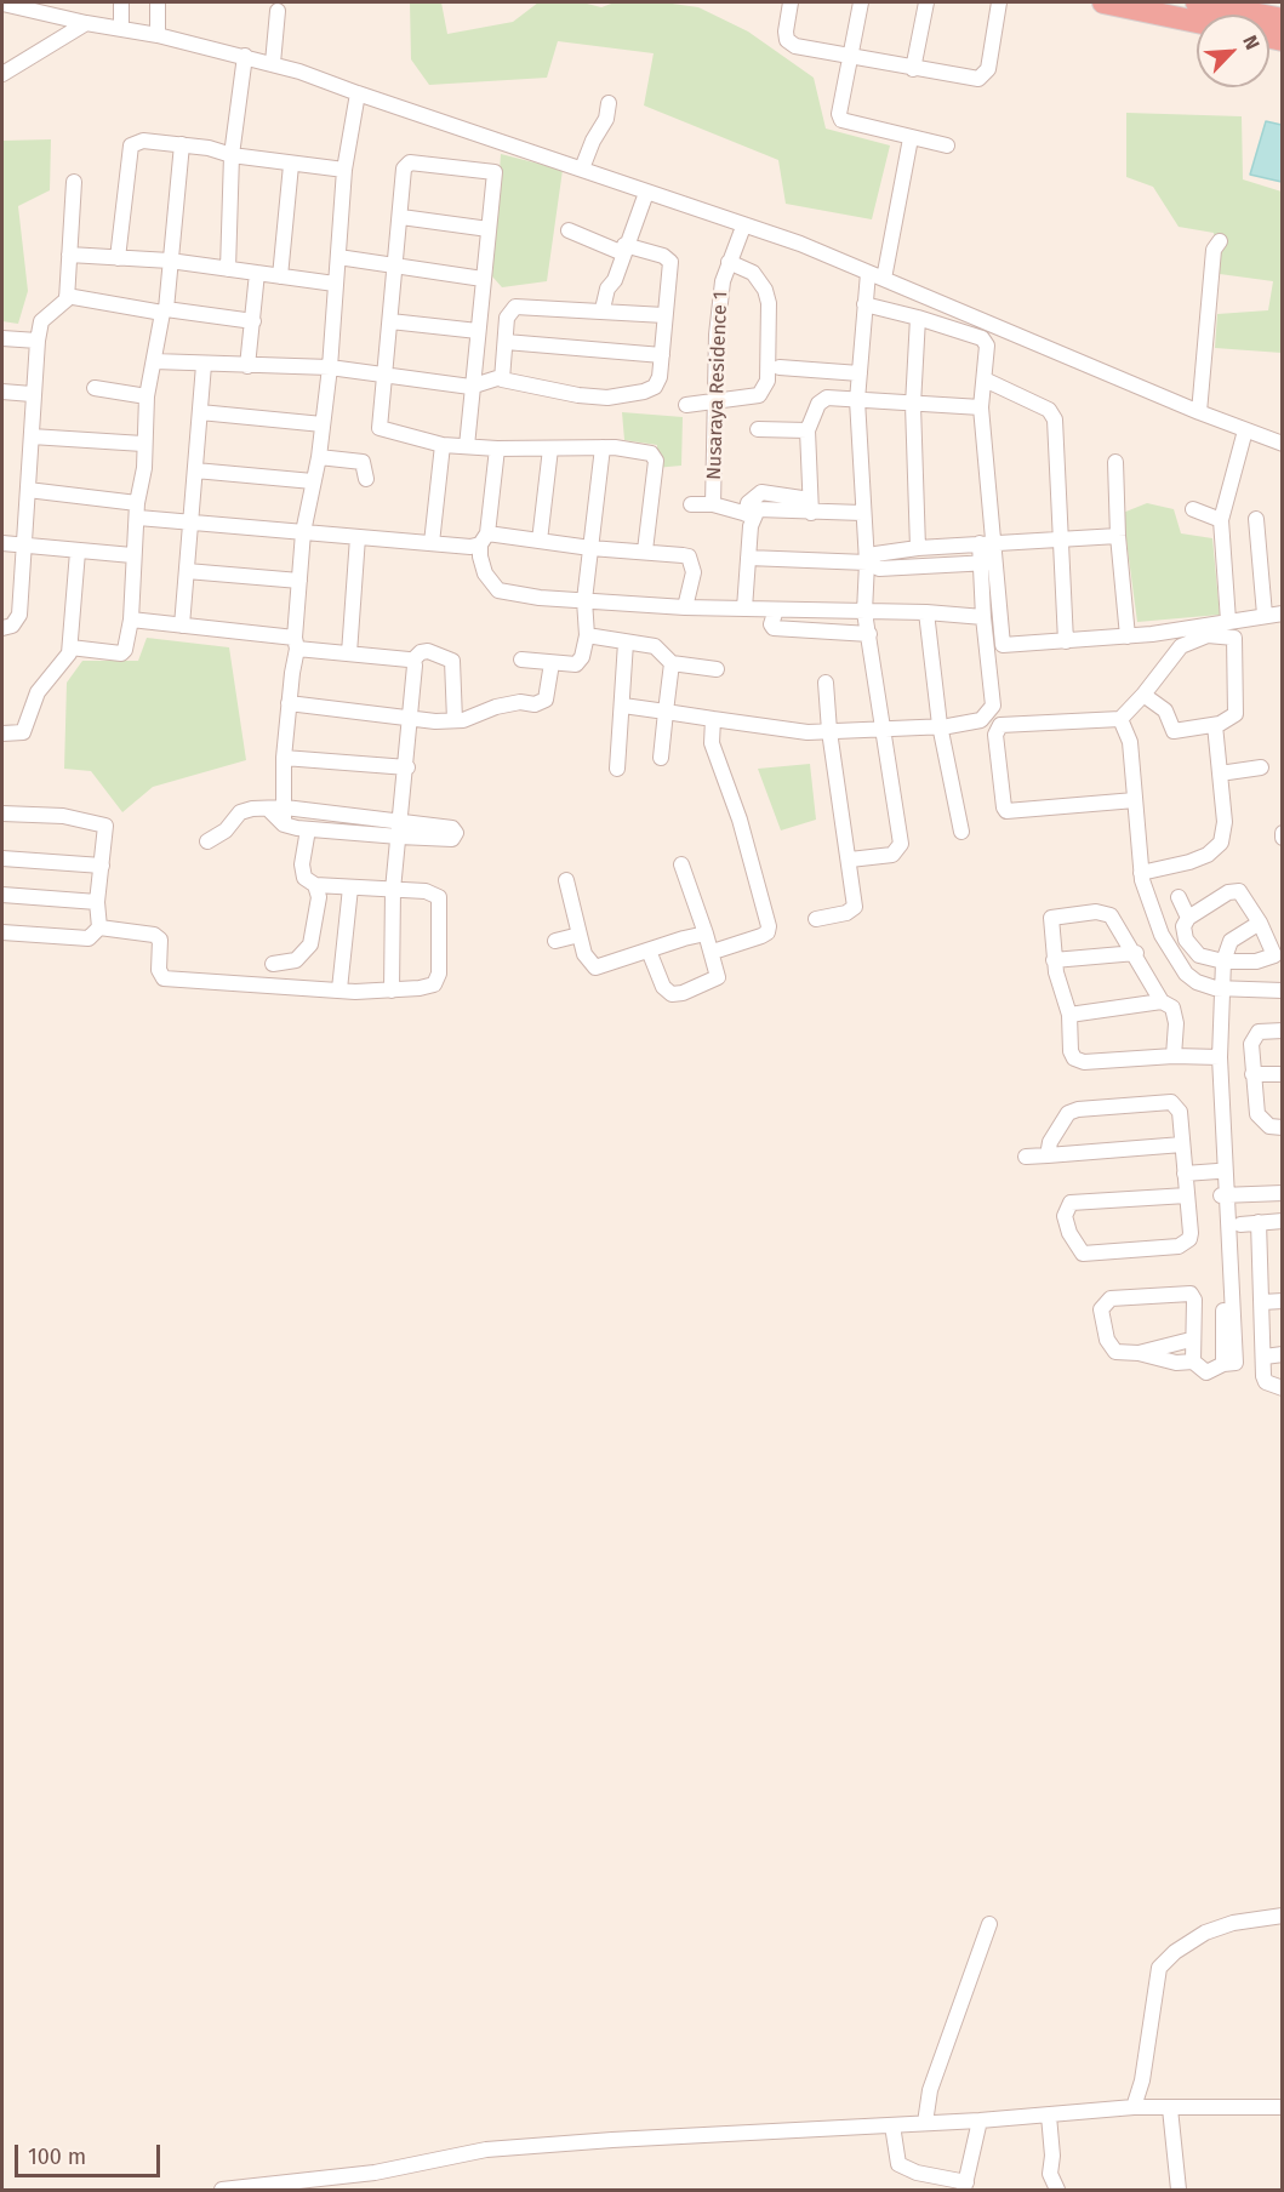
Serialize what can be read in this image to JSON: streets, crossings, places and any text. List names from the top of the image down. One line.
{"streets":{"street":["Nusaraya Residence 1"]},"scale_bar":"100 m","north":"top right"}
